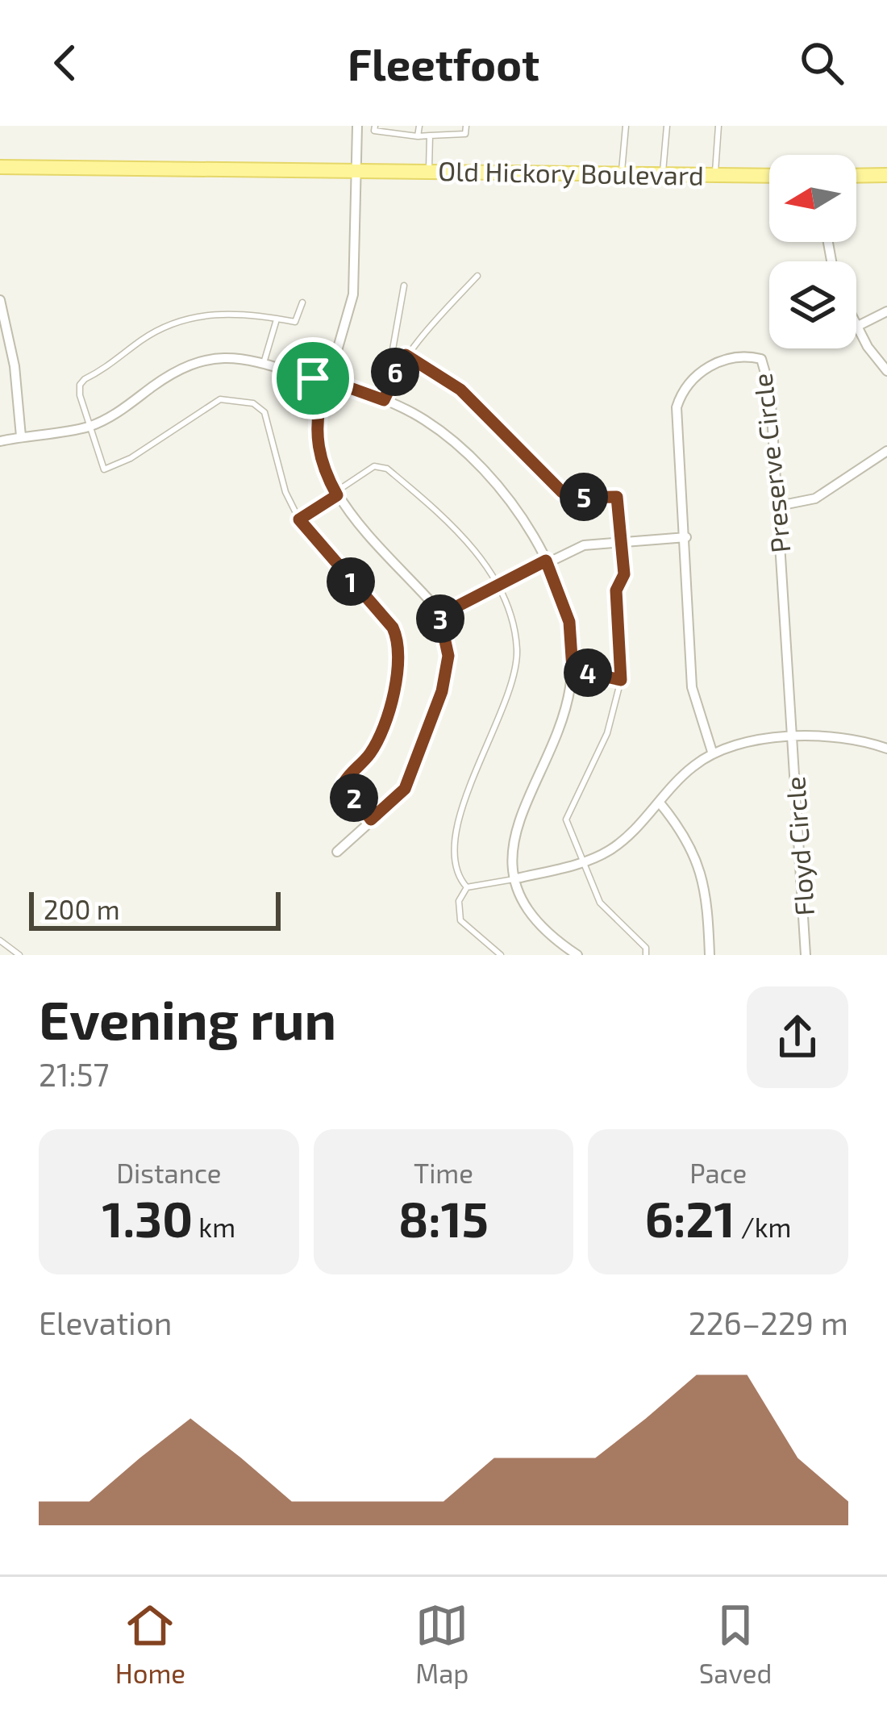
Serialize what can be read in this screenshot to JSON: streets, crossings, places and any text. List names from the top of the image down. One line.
{"streets":{"main road":["Old Hickory Boulevard"],"street":["Preserve Circle","Floyd Circle"]},"crossings":[["Preserve Circle","Floyd Circle"]],"scale_bar":"200 m","north":"left","page":{"header":"Fleetfoot","pins":["6","5","1","3","4","2"],"scale":"200 m","heading":["Evening run","21:57"],"stats":[["Distance","1.30 km"],["Time","8:15"],["Pace","6:21 /km"]],"chart":["Elevation","226–229 m"],"tabs":["Home","Map","Saved"]}}
